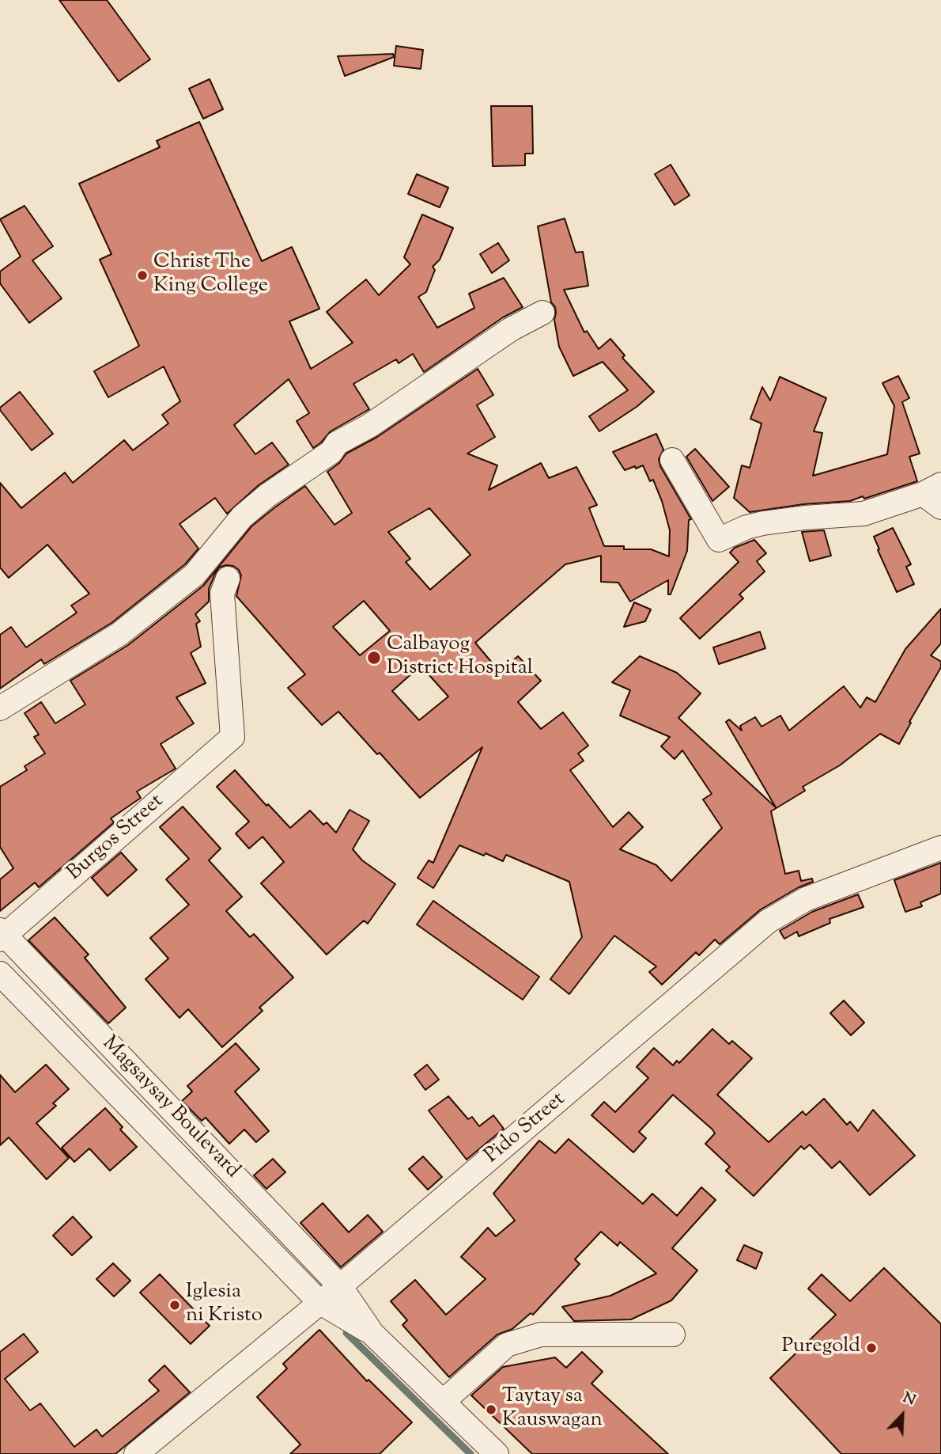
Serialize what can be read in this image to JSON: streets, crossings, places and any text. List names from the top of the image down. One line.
{"streets":{"street":["Burgos Street","Magsaysay Boulevard","Pido Street"]},"crossings":[["Burgos Street","Magsaysay Boulevard"],["Magsaysay Boulevard","Pido Street"]],"places":["Christ The King College","Calbayog District Hospital","Iglesia ni Kristo","Puregold","Taytay sa Kauswagan"],"north":"top right"}
